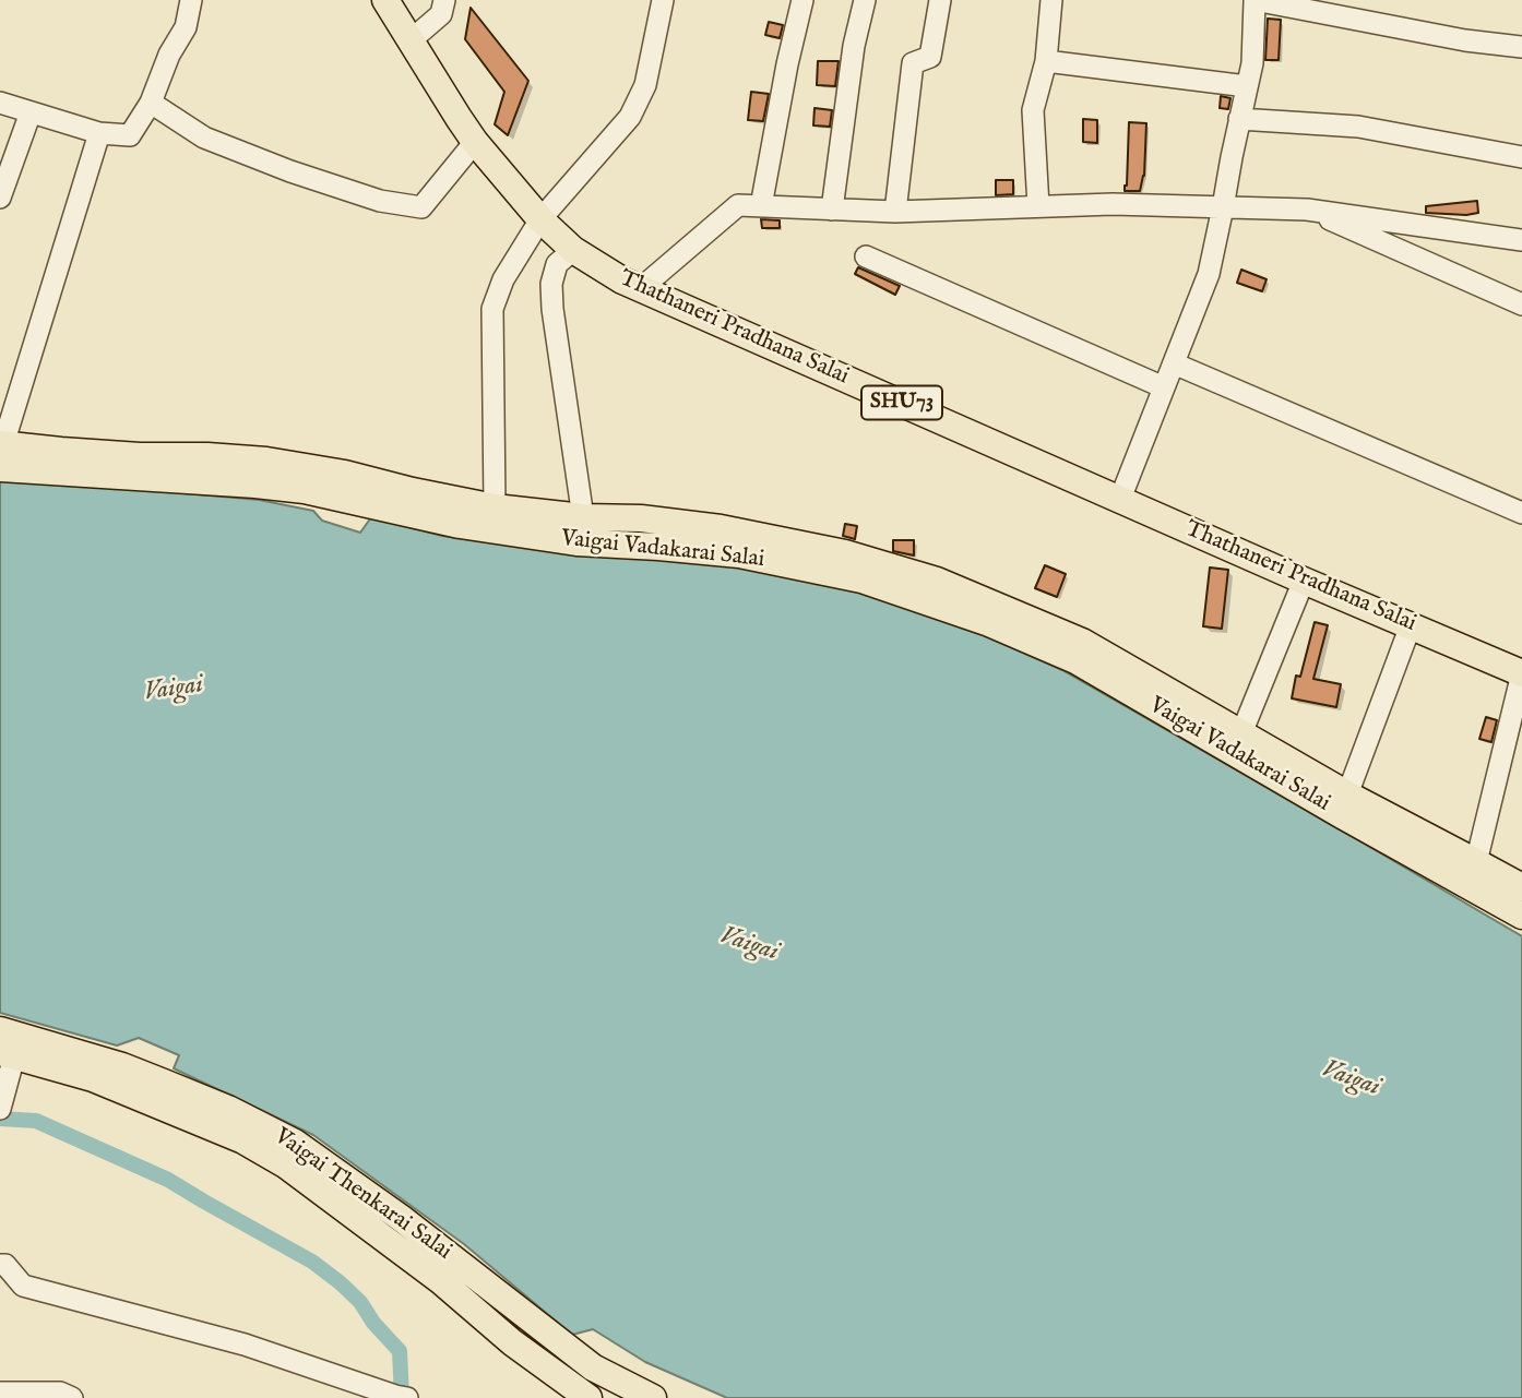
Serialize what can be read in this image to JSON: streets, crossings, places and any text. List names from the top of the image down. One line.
{"streets":{"main road":["Thathaneri Pradhana Salai","SHU73","Vaigai Vadakarai Salai","Vaigai Thenkarai Salai"]},"water":["Vaigai"]}
